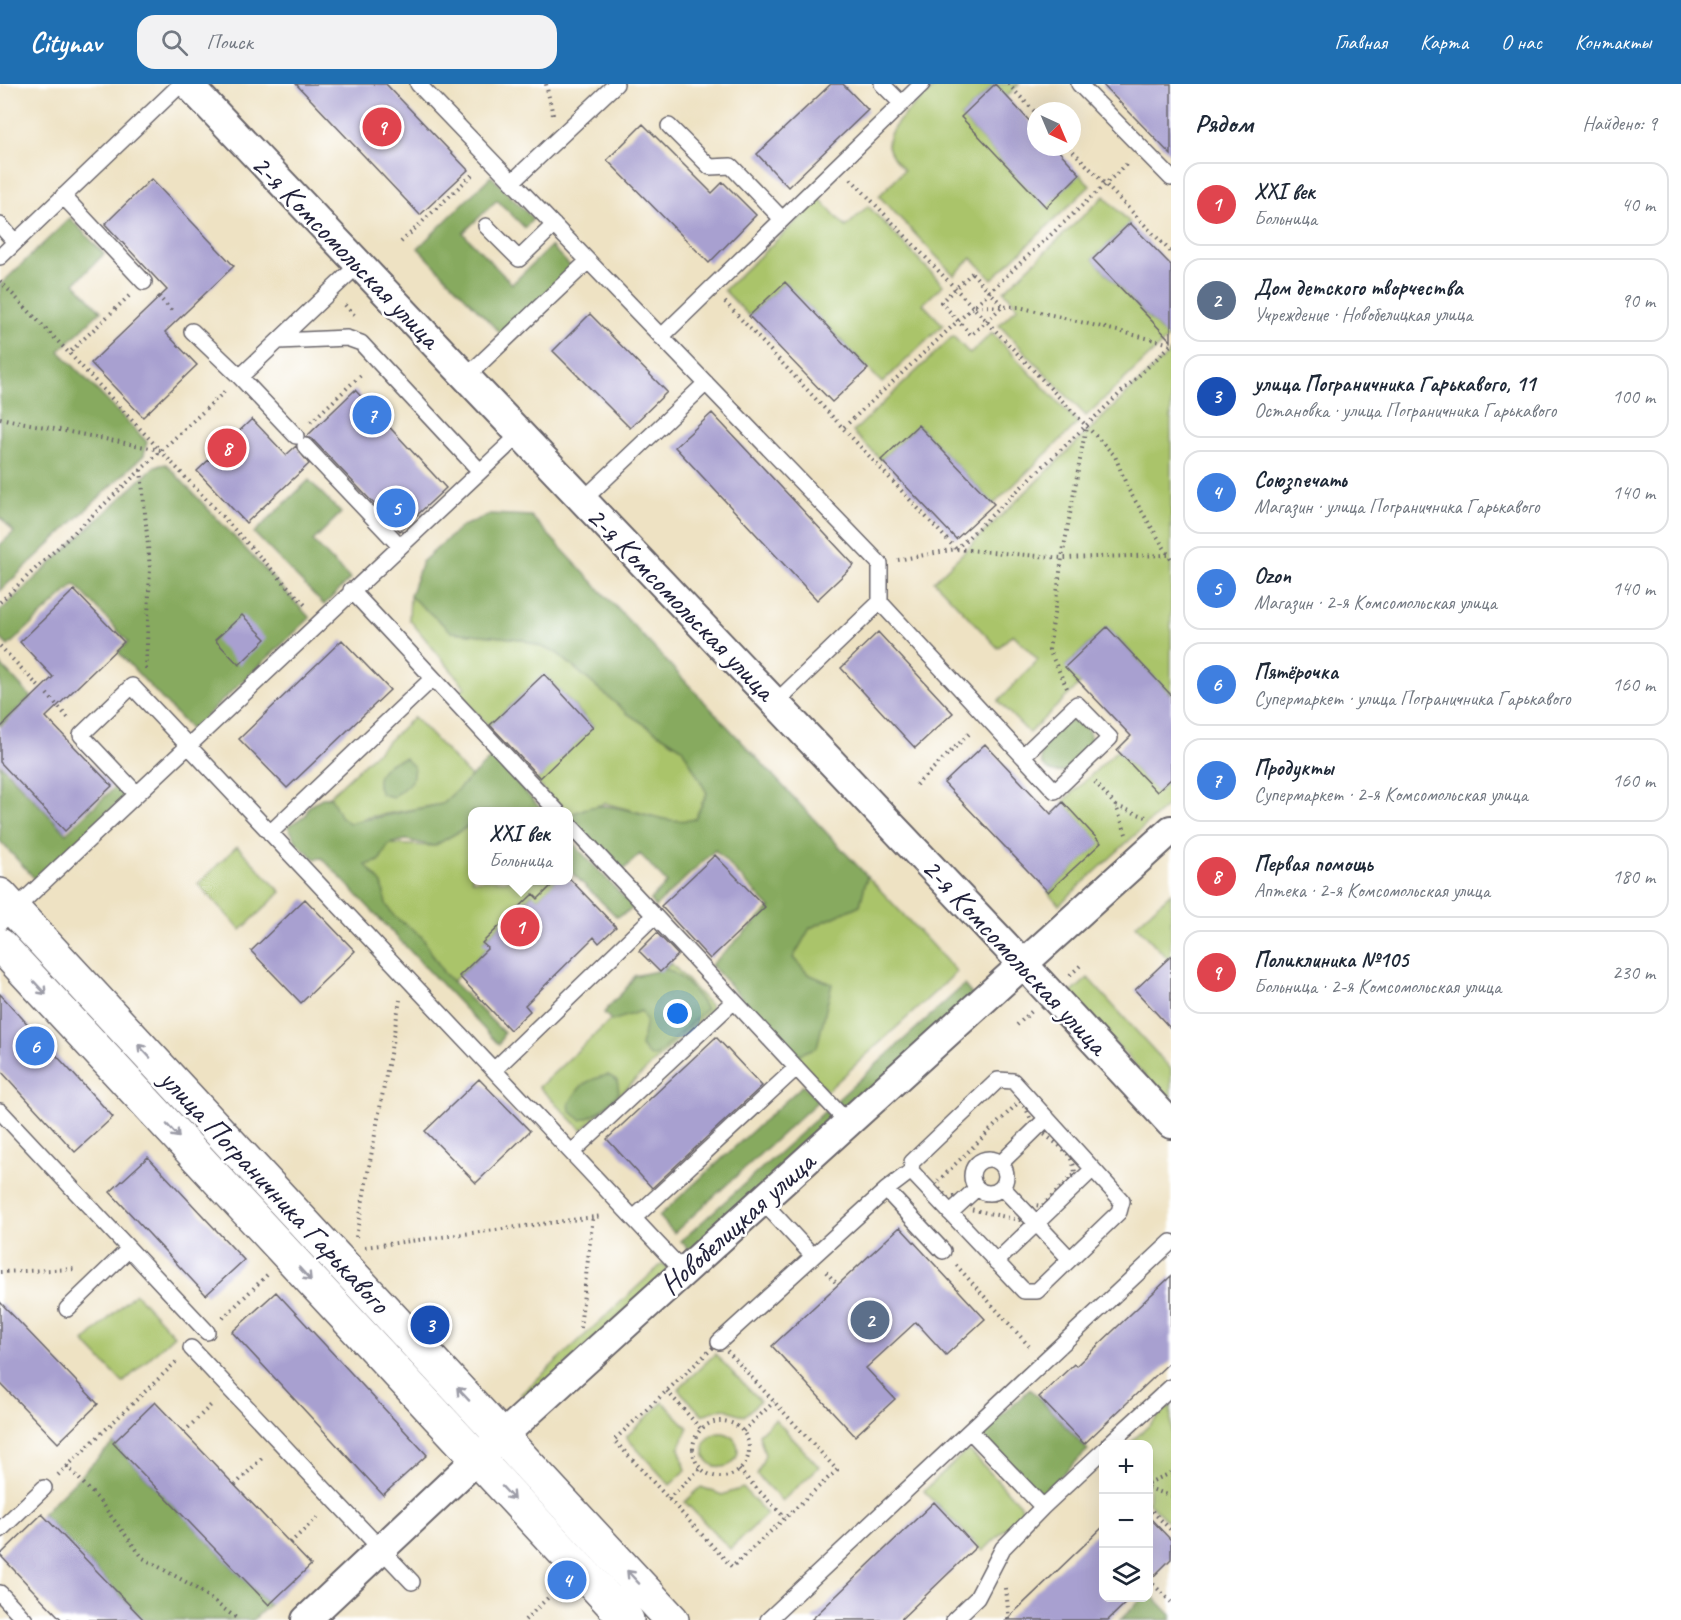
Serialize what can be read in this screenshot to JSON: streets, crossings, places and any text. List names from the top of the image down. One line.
{"streets":{"street":["2-я Комсомольская улица","улица Пограничника Гарькавого","Новобелицкая улица"]},"crossings":[["2-я Комсомольская улица","Новобелицкая улица"],["улица Пограничника Гарькавого","Новобелицкая улица"]],"north":"bottom right","page":{"header":"Citynav","search":"Поиск","nav":["Главная","Карта","О нас","Контакты"],"heading":["Рядом","Найдено: 9"],"pins":["9","7","8","5","1","6","2","3","4"],"list":[{"mark":"1","name":"XXI век","note":"Больница","value":"40 m"},{"mark":"2","name":"Дом детского творчества","note":"Учреждение · Новобелицкая улица","value":"90 m"},{"mark":"3","name":"улица Пограничника Гарькавого, 11","note":"Остановка · улица Пограничника Гарькавого","value":"100 m"},{"mark":"4","name":"Союзпечать","note":"Магазин · улица Пограничника Гарькавого","value":"140 m"},{"mark":"5","name":"Ozon","note":"Магазин · 2-я Комсомольская улица","value":"140 m"},{"mark":"6","name":"Пятёрочка","note":"Супермаркет · улица Пограничника Гарькавого","value":"160 m"},{"mark":"7","name":"Продукты","note":"Супермаркет · 2-я Комсомольская улица","value":"160 m"},{"mark":"8","name":"Первая помощь","note":"Аптека · 2-я Комсомольская улица","value":"180 m"},{"mark":"9","name":"Поликлиника №105","note":"Больница · 2-я Комсомольская улица","value":"230 m"}],"popup":["XXI век","Больница"],"map_buttons":["+","−"]}}
